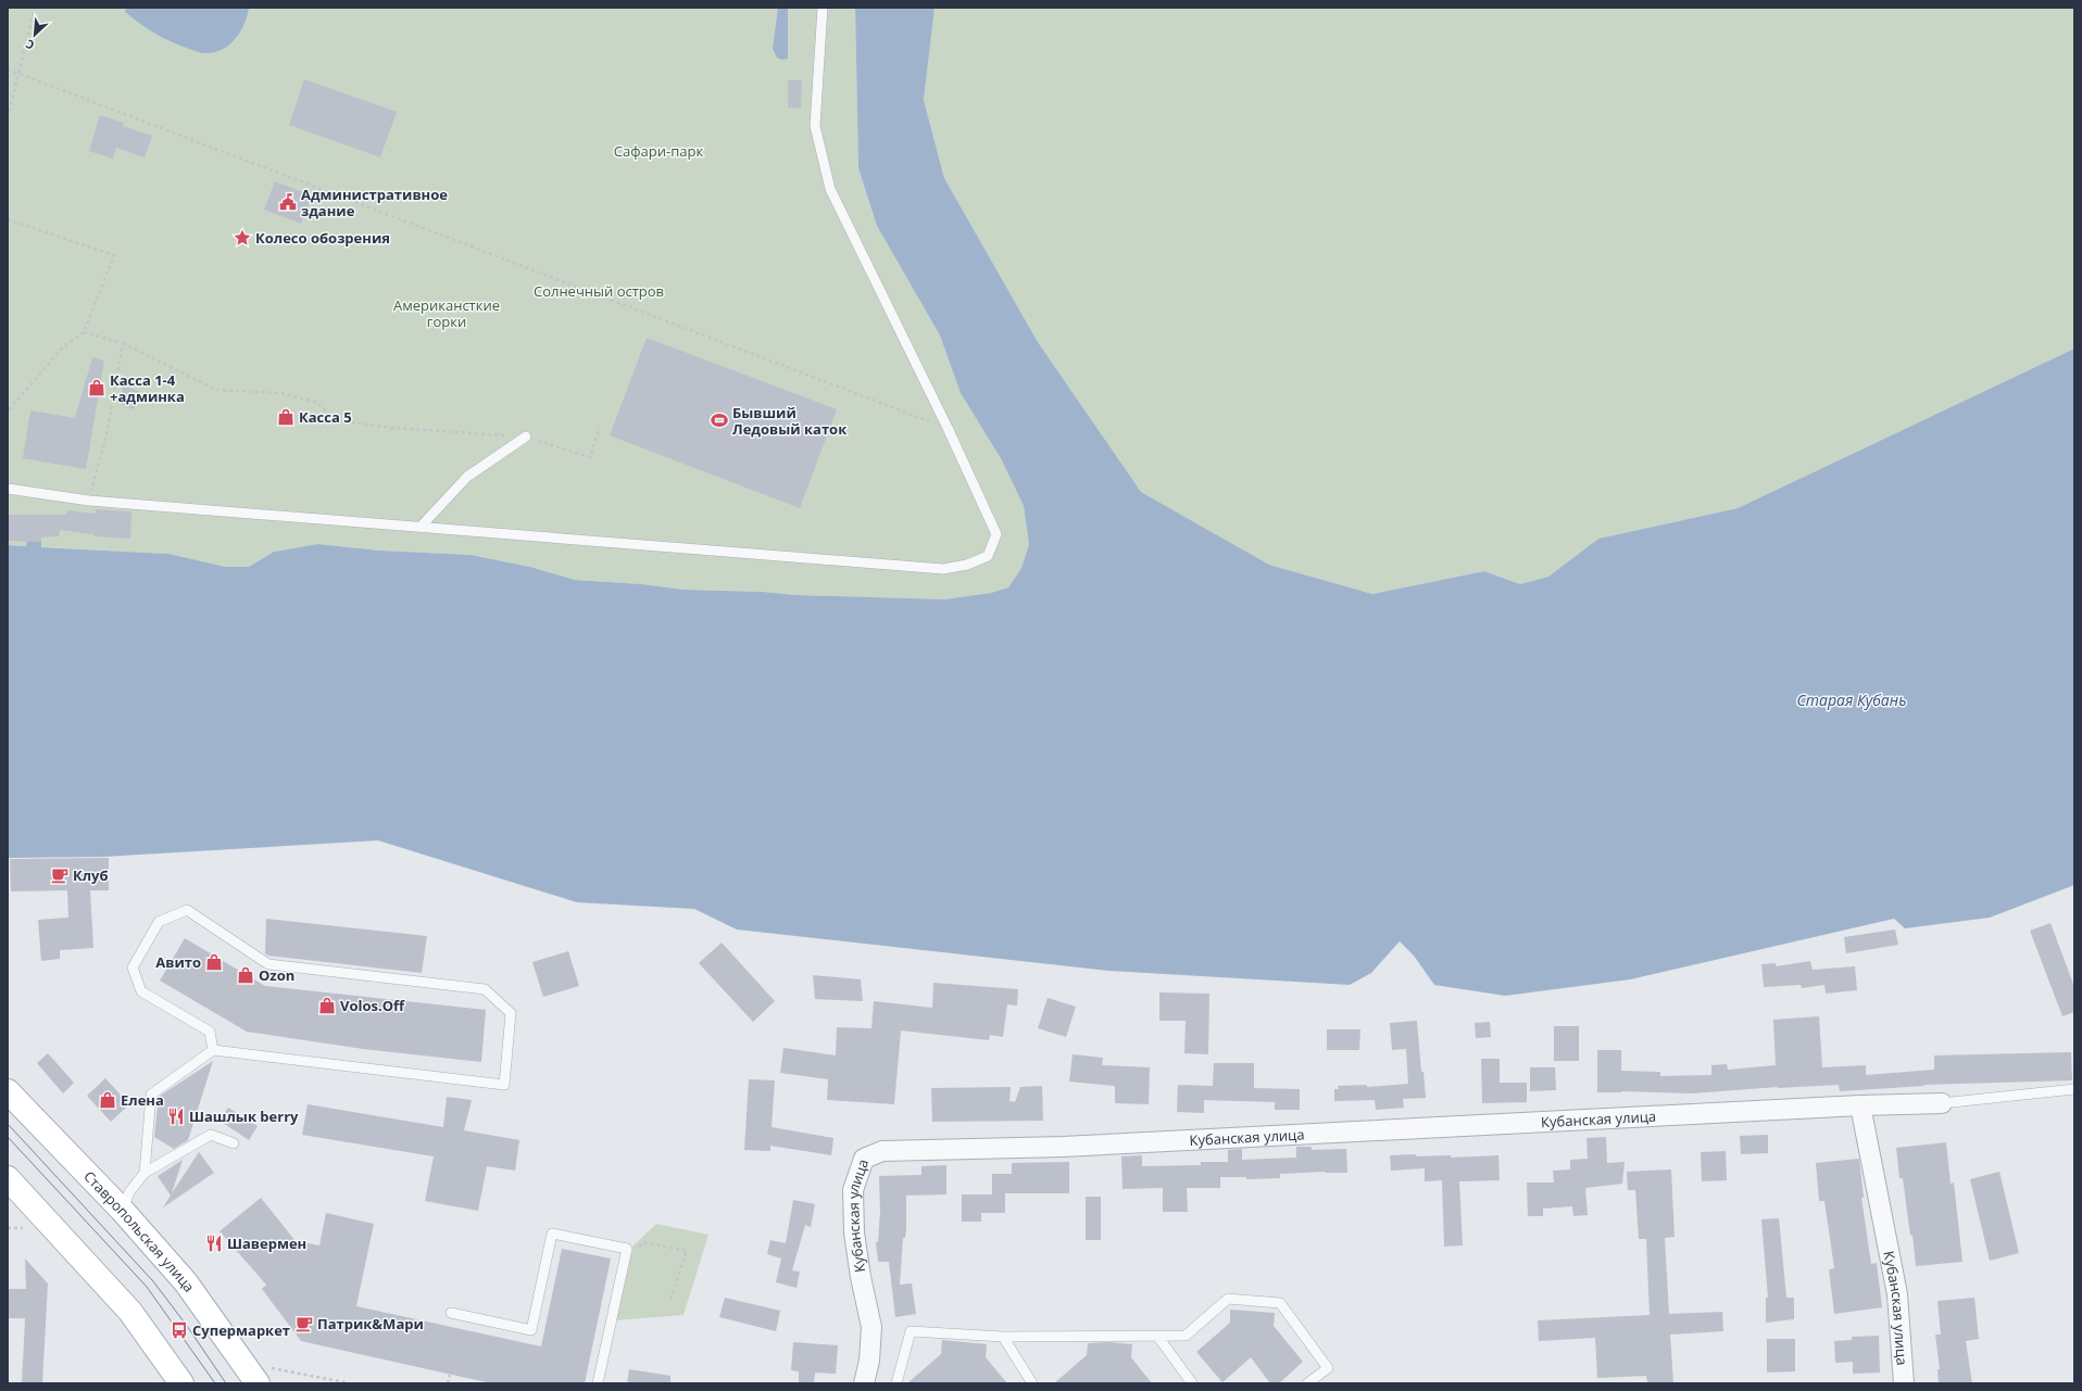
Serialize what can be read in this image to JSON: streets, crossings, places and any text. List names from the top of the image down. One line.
{"streets":{"main road":["Ставропольская улица"],"street":["Кубанская улица"]},"water":["Старая Кубань"],"parks":["Сафари-парк","Солнечный остров","Американсткие горки"],"places":{"public building":["Административное здание"],"place":["Колесо обозрения"],"shop":["Касса 1-4 +админка","Касса 5","Авито","Ozon","Volos.Off","Елена"],"sports":["Бывший Ледовый каток"],"cafe":["Клуб","Патрик&Мари"],"restaurant":["Шашлык berry","Шавермен"],"bus stop":["Супермаркет"]},"north":"bottom left"}
